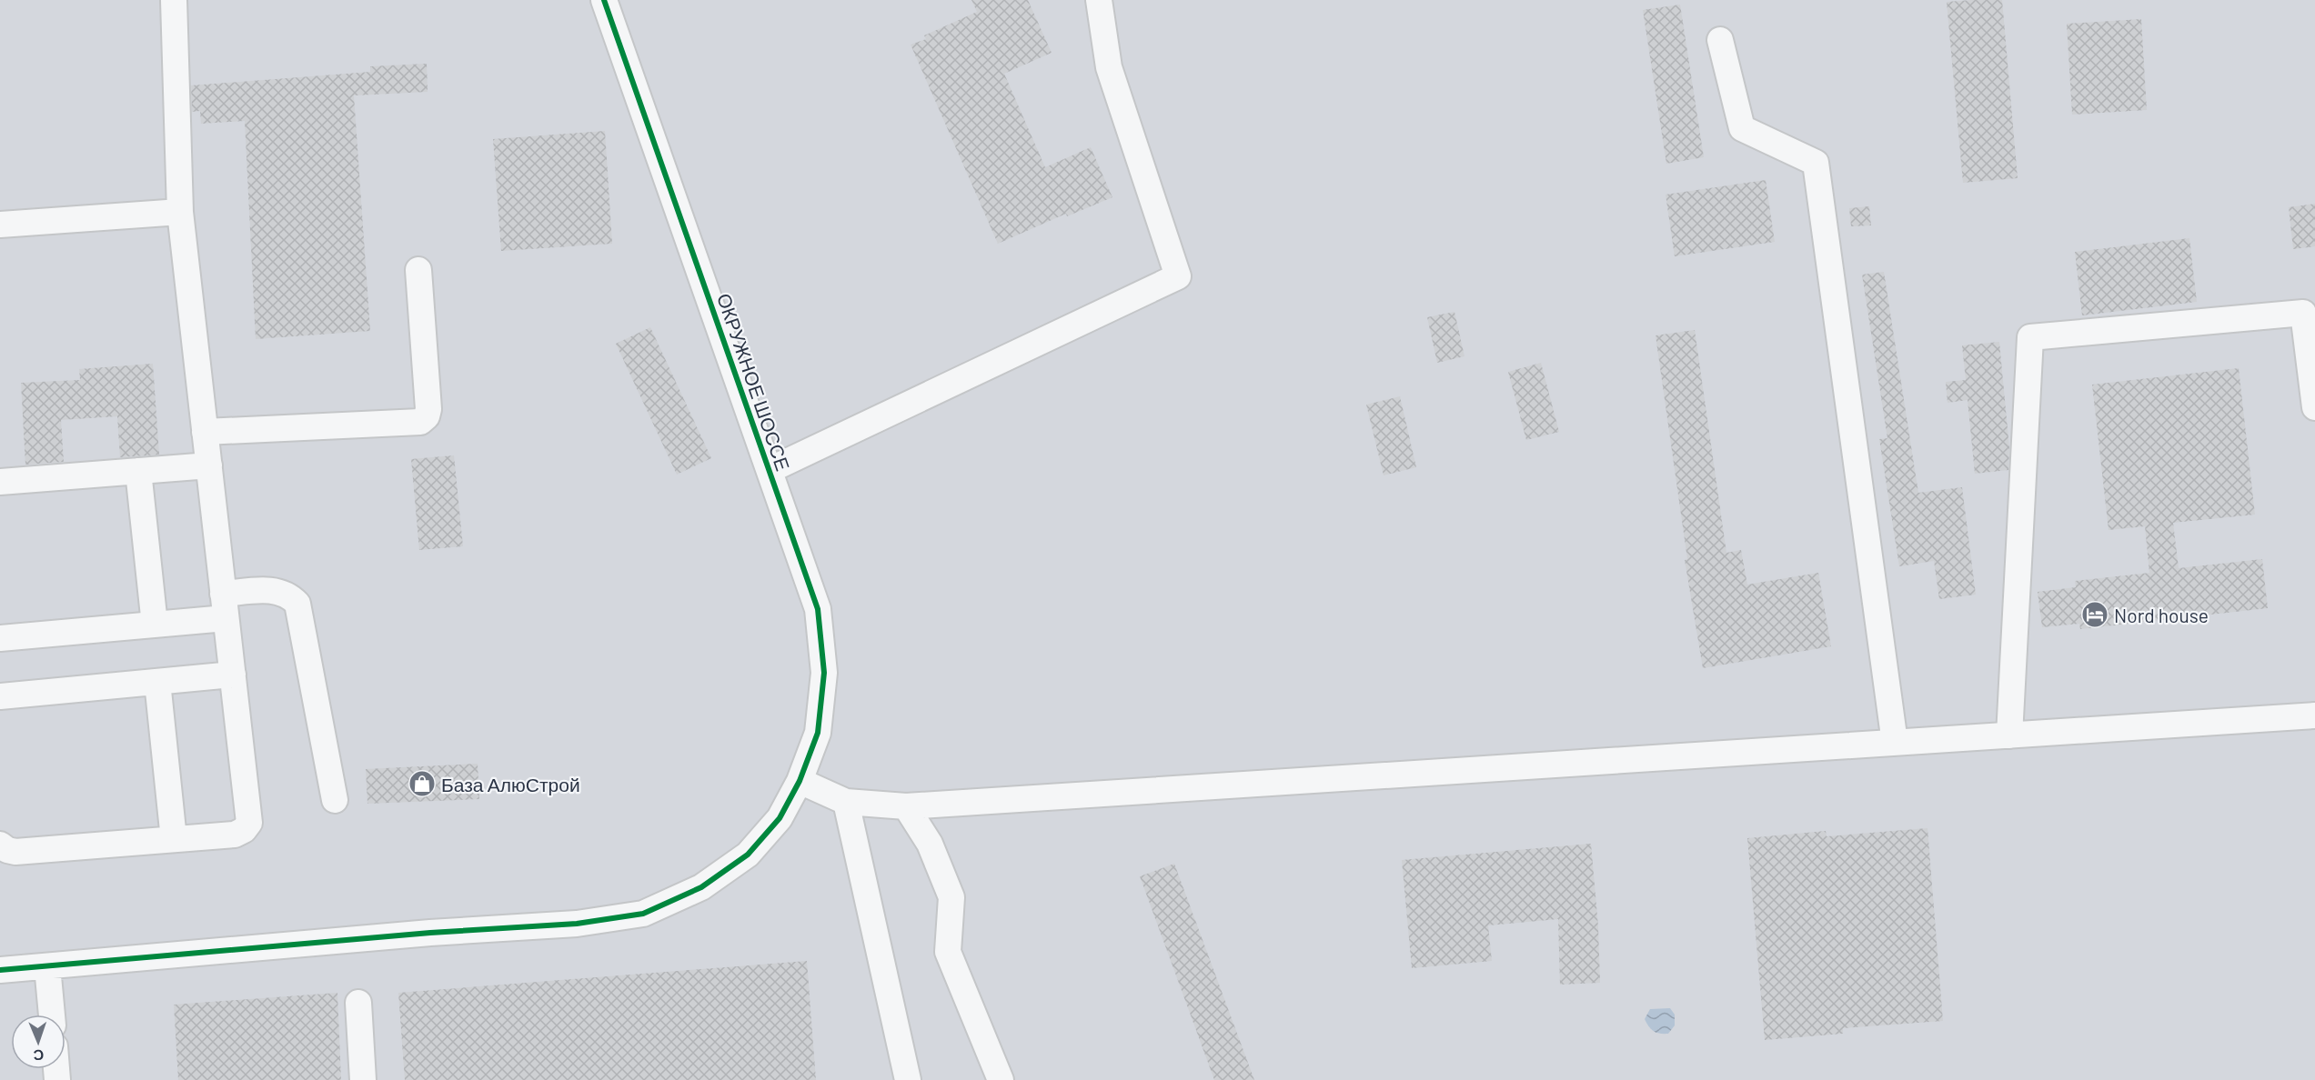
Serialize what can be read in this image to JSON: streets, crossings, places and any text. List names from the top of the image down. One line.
{"streets":{"street":["ОКРУЖНОЕ ШОССЕ"]},"places":{"hotel":["Nord house"],"shop":["База АлюСтрой"]},"north":"bottom"}
